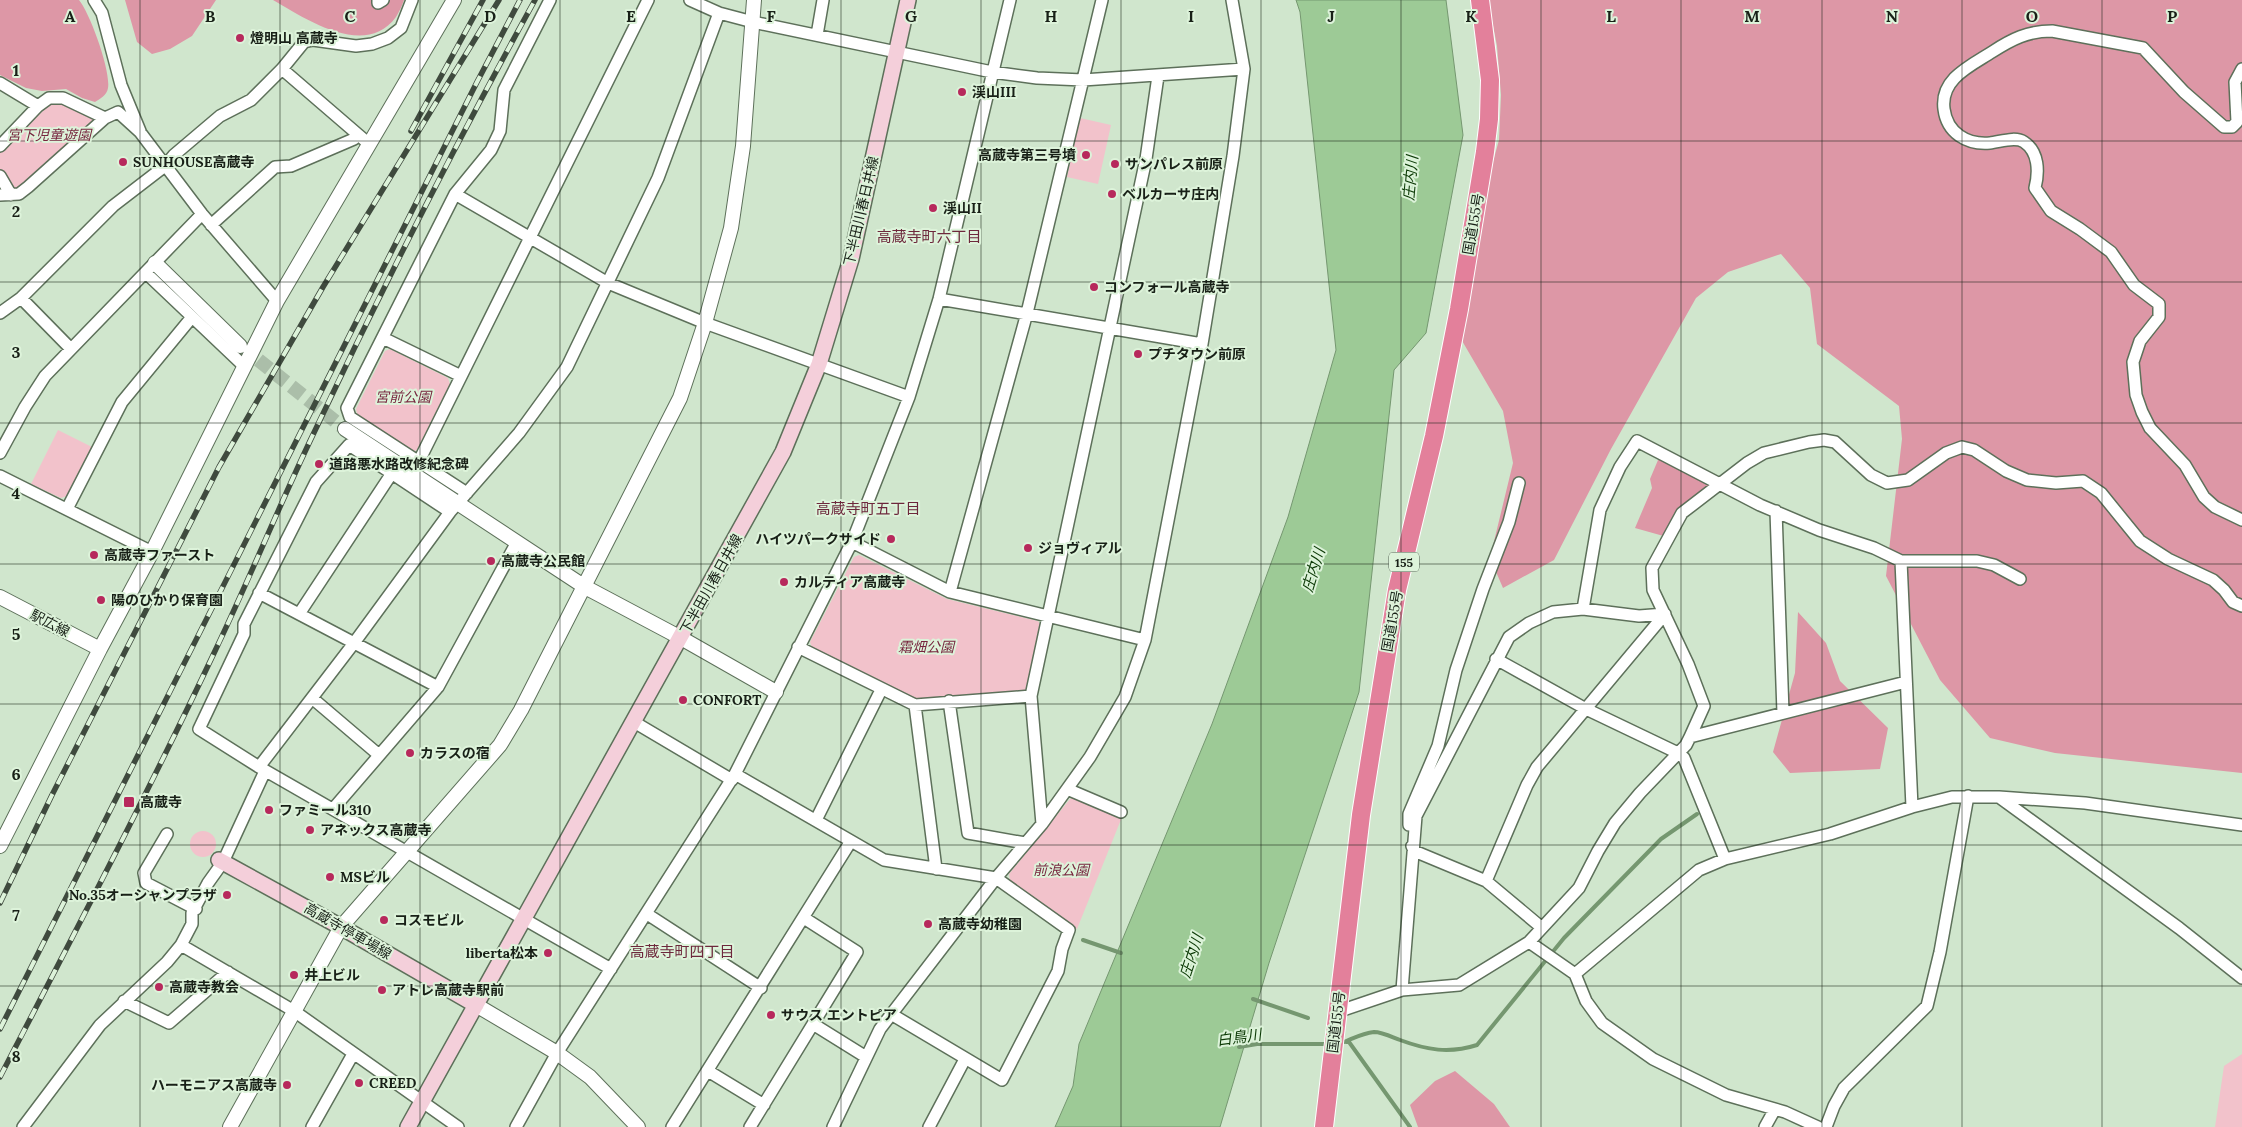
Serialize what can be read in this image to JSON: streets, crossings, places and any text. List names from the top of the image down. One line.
{"streets":{"highway":["国道155号","155"],"main road":["下半田川春日井線","高蔵寺停車場線"],"street":["駅広線"]},"crossings":[["下半田川春日井線","高蔵寺停車場線"]],"districts":["高蔵寺町六丁目","高蔵寺町五丁目","高蔵寺町四丁目"],"water":["庄内川","白鳥川"],"parks":["宮下児童遊園","宮前公園","霜畑公園","前浪公園"],"places":{"other":["燈明山 高蔵寺","渓山III","高蔵寺第三号墳","SUNHOUSE高蔵寺","サンパレス前原","ベルカーサ庄内","渓山II","コンフォール高蔵寺","プチタウン前原","道路悪水路改修紀念碑","ハイツパークサイド","ジョヴィアル","高蔵寺ファースト","高蔵寺公民館","カルティア高蔵寺","陽のひかり保育園","CONFORT","カラスの宿","ファミール310","アネックス高蔵寺","MSビル","No.35オーシャンプラザ","コスモビル","高蔵寺幼稚園","liberta松本","井上ビル","高蔵寺教会","アトレ高蔵寺駅前","サウス エントピア","CREED","ハーモニアス高蔵寺"],"transit":["高蔵寺"]},"grid":{"columns":["A","B","C","D","E","F","G","H","I","J","K","L","M","N","O","P"],"rows":["1","2","3","4","5","6","7","8"]}}
